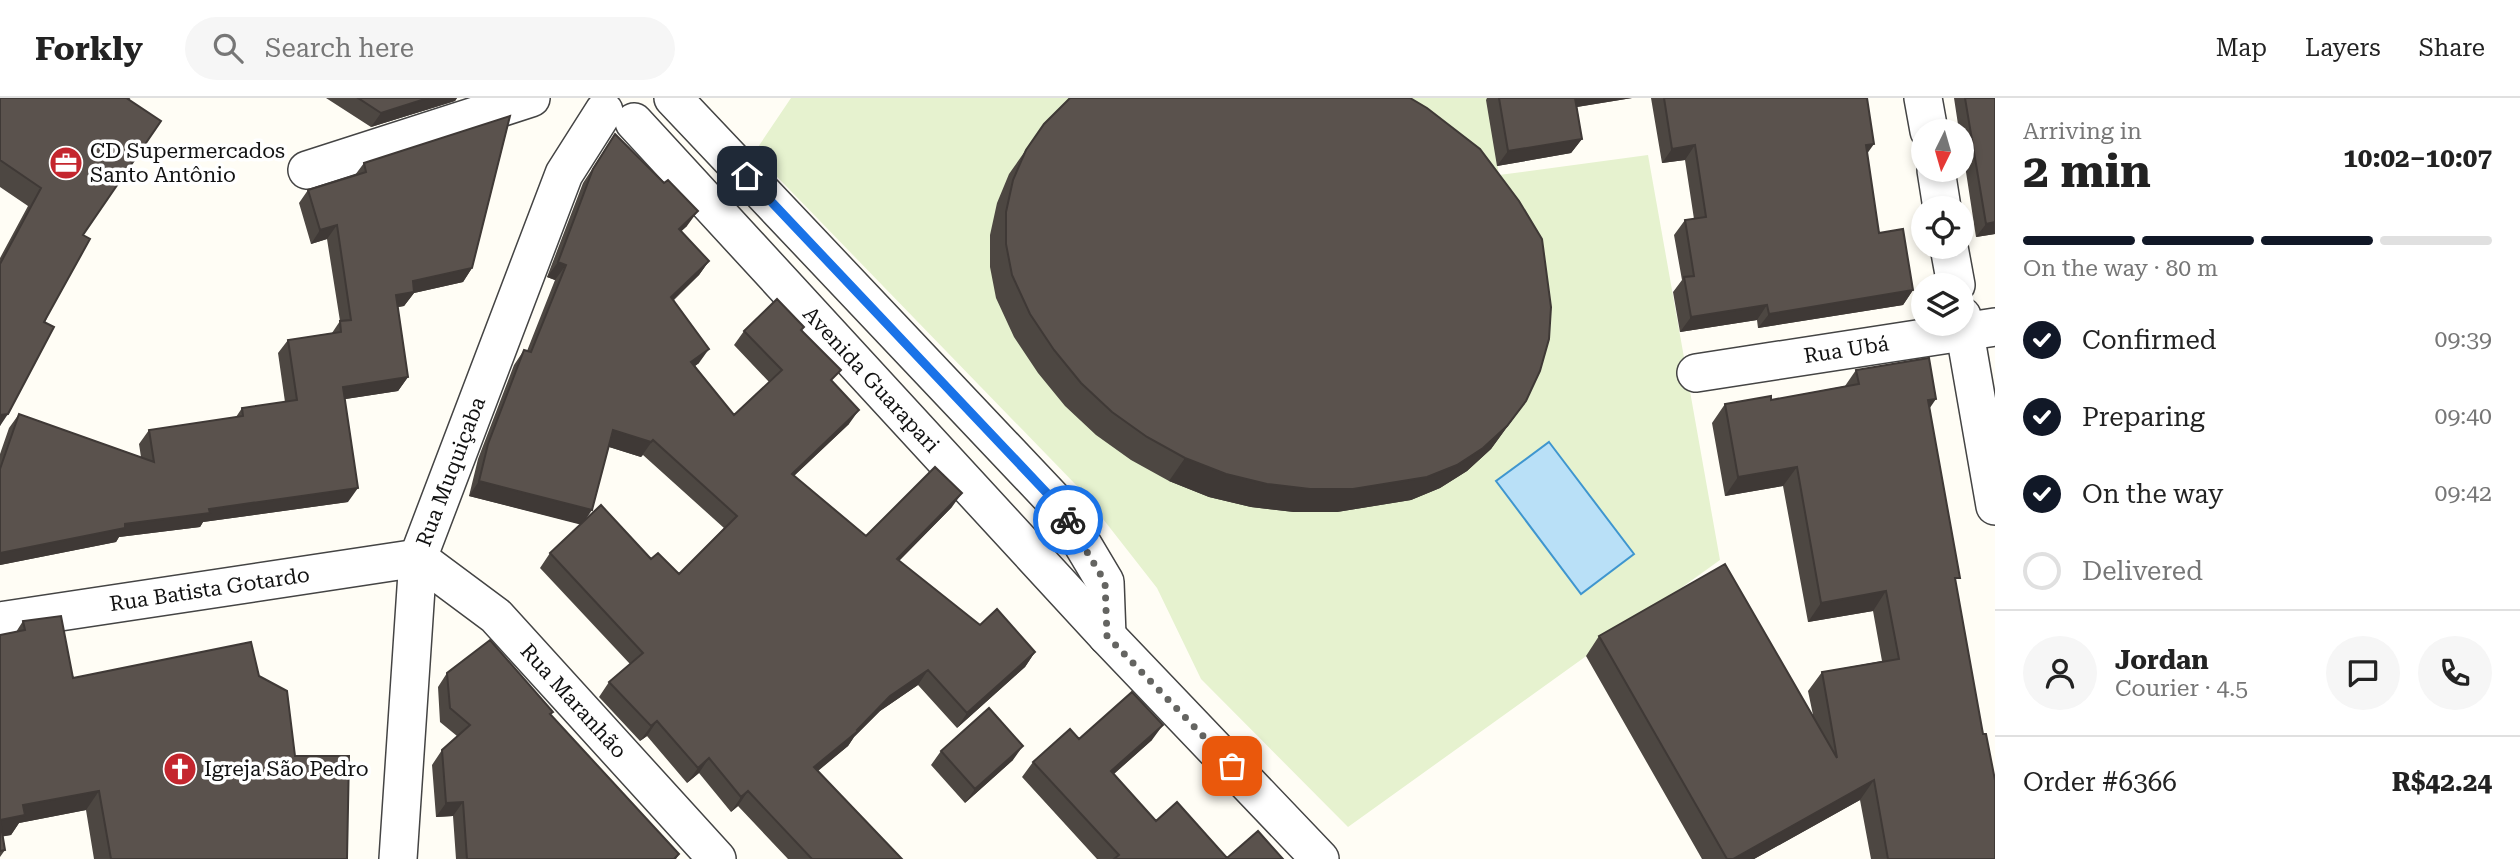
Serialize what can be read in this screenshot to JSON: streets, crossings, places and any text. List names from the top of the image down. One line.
{"streets":{"street":["Rua Ubá","Avenida Guarapari","Rua Muquiçaba","Rua Batista Gotardo","Rua Maranhão"]},"crossings":[["Avenida Guarapari","Rua Muquiçaba"],["Rua Muquiçaba","Rua Batista Gotardo"],["Rua Muquiçaba","Rua Maranhão"],["Rua Batista Gotardo","Rua Maranhão"]],"places":{"office":["CD Supermercados Santo Antônio"],"church":["Igreja São Pedro"]},"north":"bottom","page":{"header":"Forkly","search":"Search here","nav":["Map","Layers","Share"],"heading":["2 min","Arriving in","10:02–10:07"],"panel":["Jordan","Courier · 4.5","Order #6366","R$42.24"],"bar":"On the way · 80 m","list":[["Confirmed","09:39"],["Preparing","09:40"],["On the way","09:42"],"Delivered"]}}
